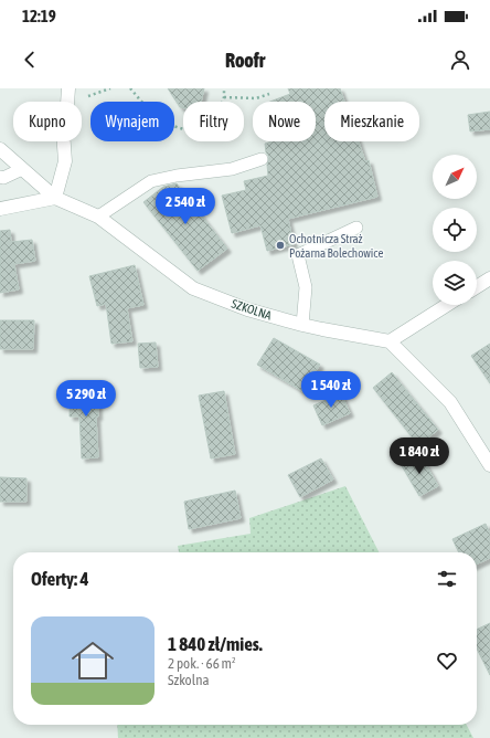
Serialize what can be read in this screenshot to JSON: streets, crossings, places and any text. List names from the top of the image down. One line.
{"streets":{"street":["SZKOLNA"]},"places":["Ochotnicza Straż Pożarna Bolechowice"],"north":"top right","page":{"status":"12:19","header":"Roofr","chip":["Kupno","Wynajem","Filtry","Nowe","Mieszkanie"],"price":["2 540 zł","1 540 zł","5 290 zł","1 840 zł"],"heading":"Oferty: 4","list":[{"name":"1 840 zł/mies.","note":"2 pok. · 66 m² · Szkolna"}]}}
